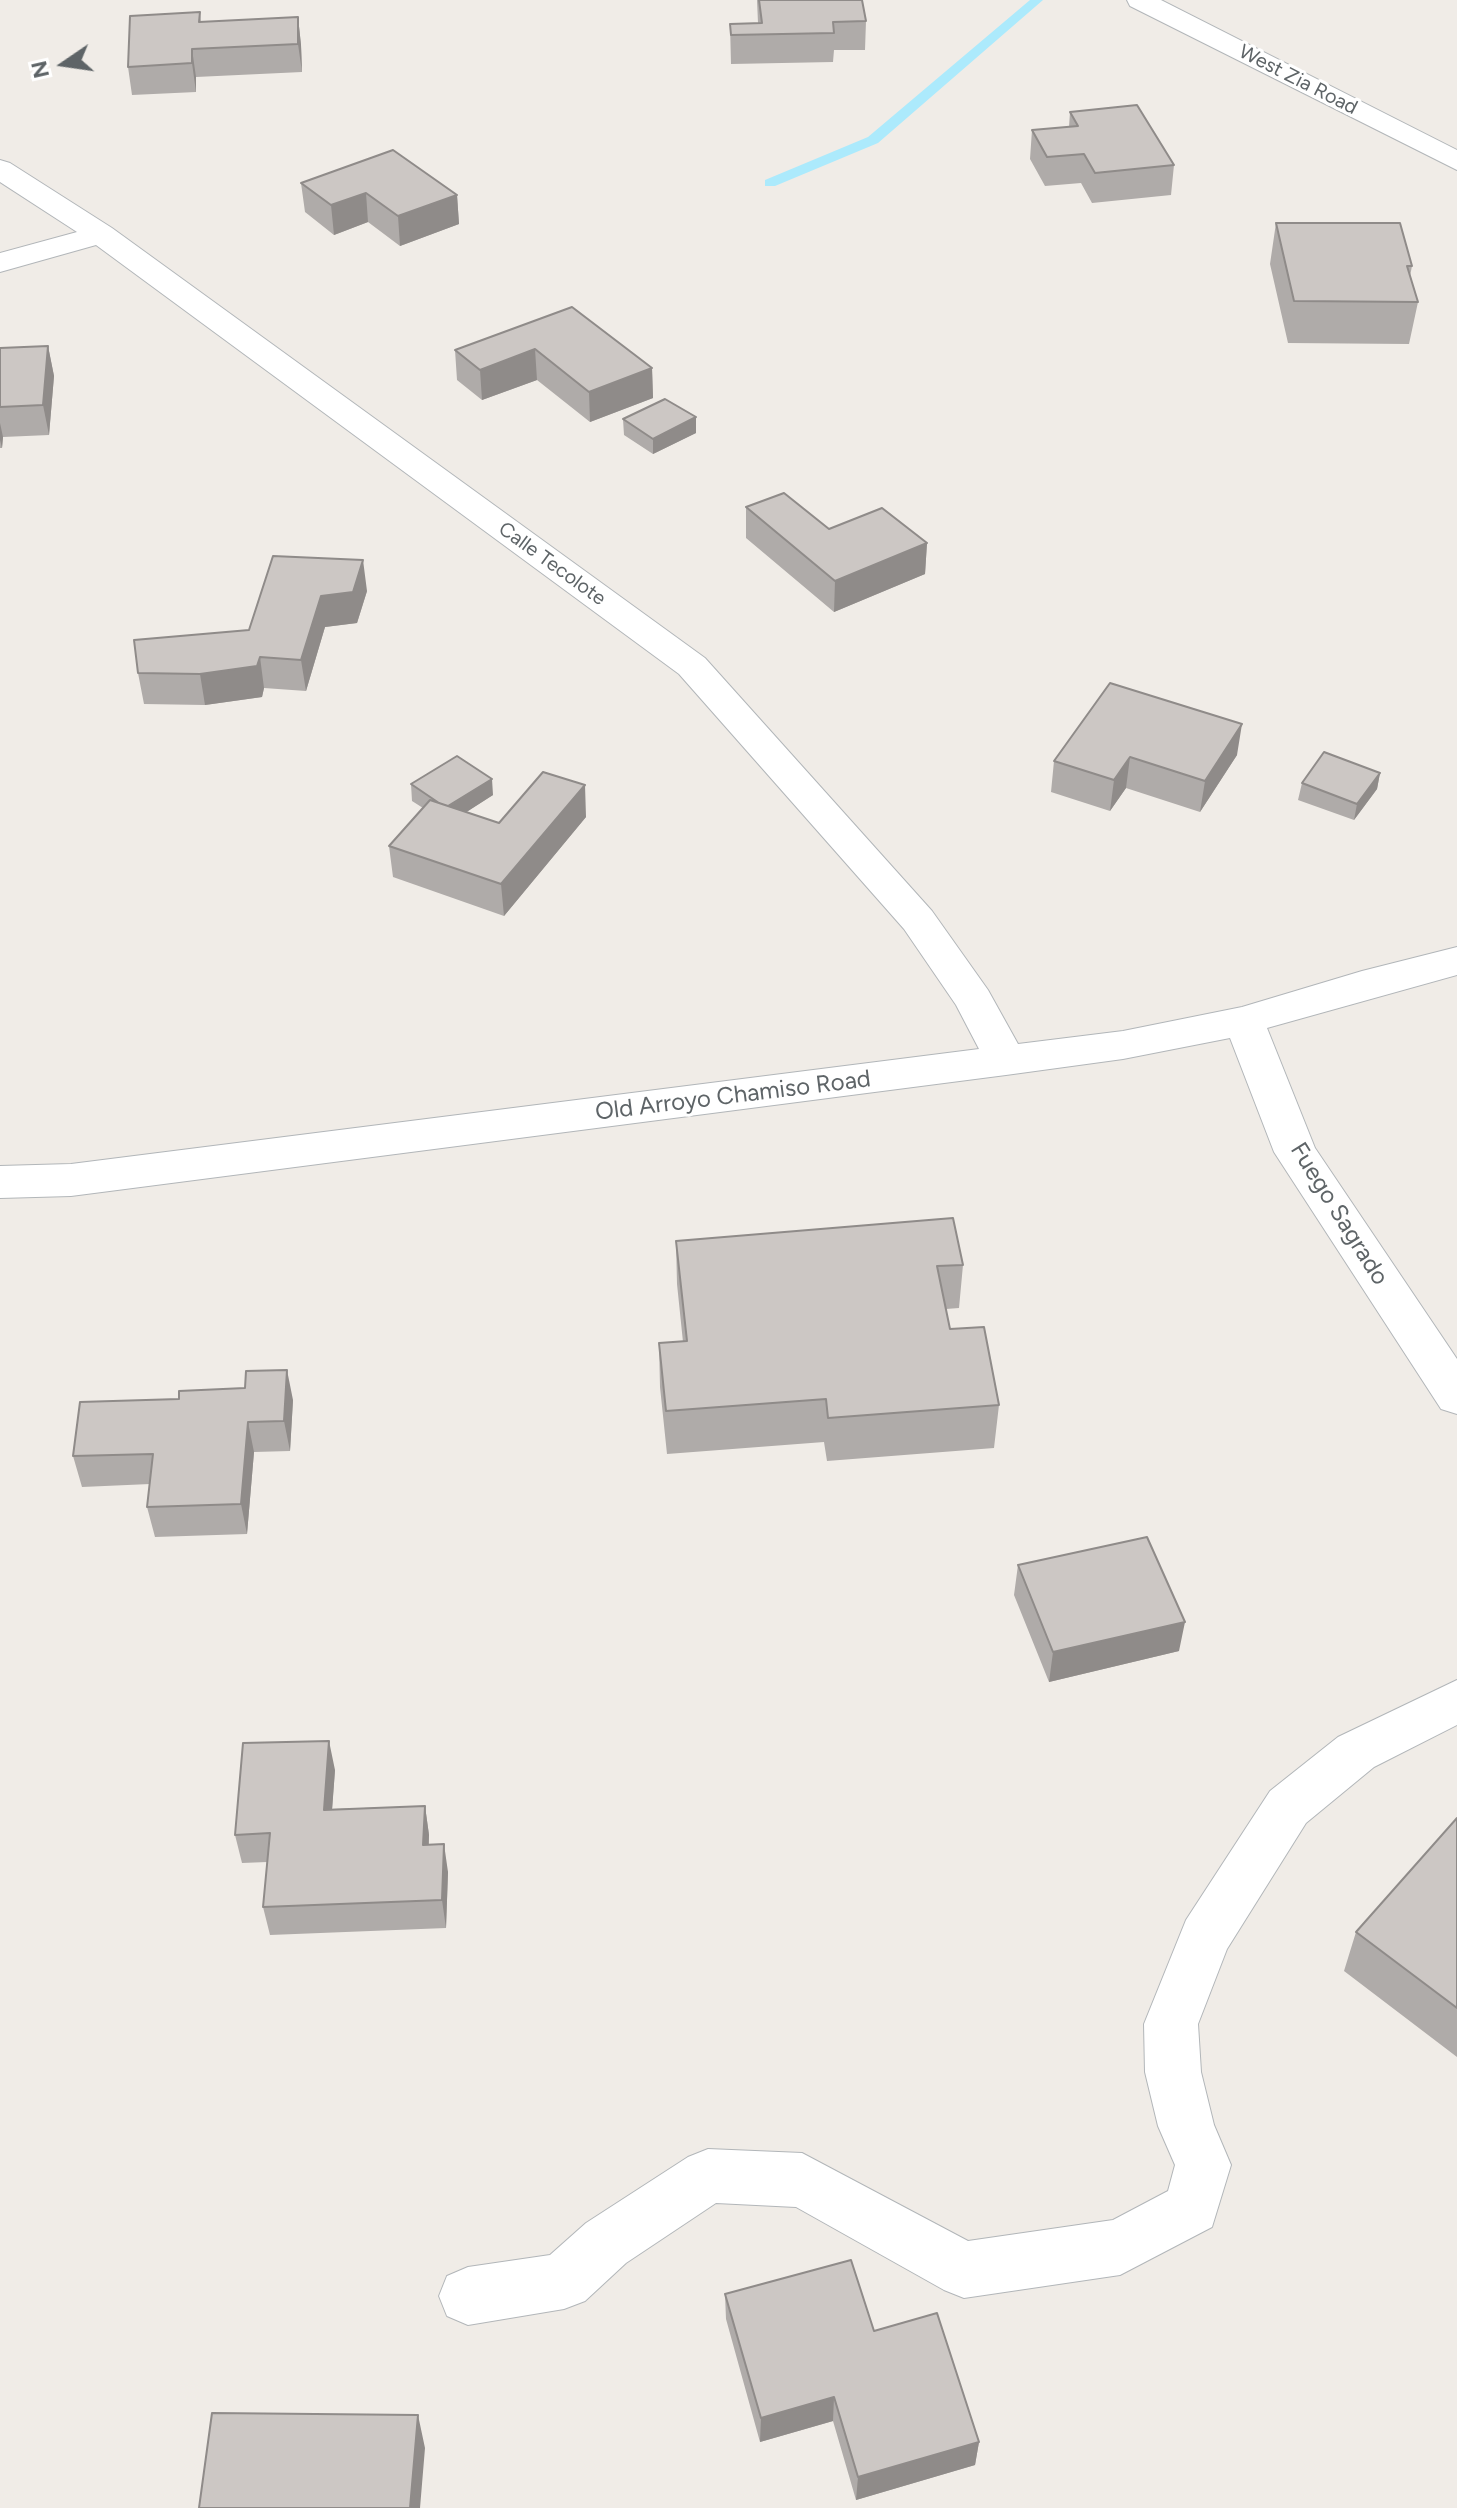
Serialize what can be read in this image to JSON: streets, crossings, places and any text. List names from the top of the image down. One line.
{"streets":{"street":["West Zia Road","Calle Tecolote","Old Arroyo Chamiso Road","Fuego Sagrado"]},"crossings":[["Calle Tecolote","Old Arroyo Chamiso Road"],["Old Arroyo Chamiso Road","Fuego Sagrado"]],"north":"left"}
